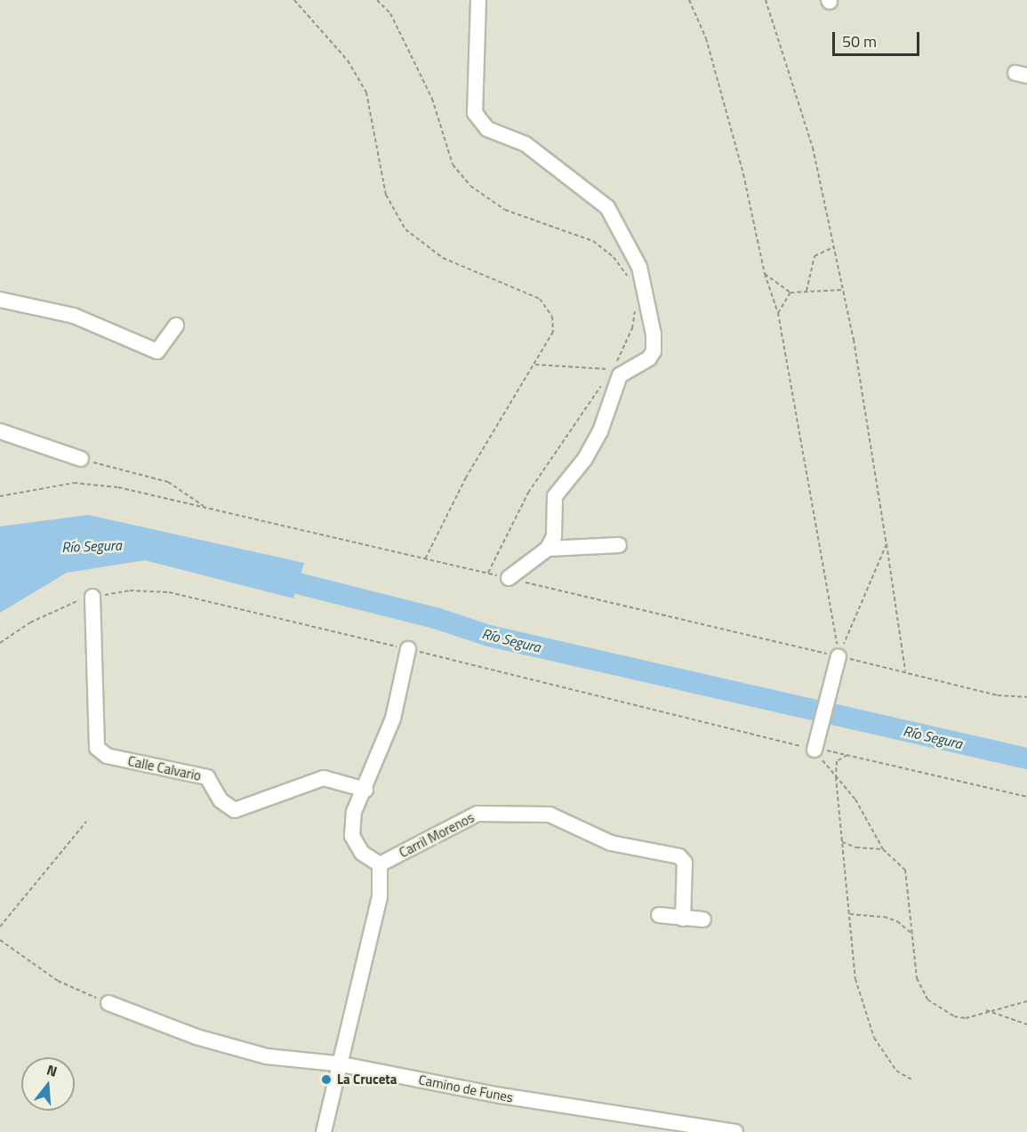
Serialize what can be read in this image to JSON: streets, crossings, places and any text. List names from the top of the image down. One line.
{"streets":{"street":["Calle Calvario","Carril Morenos","Camino de Funes"]},"water":["Río Segura"],"places":["La Cruceta"],"scale_bar":"50 m","north":"top"}
